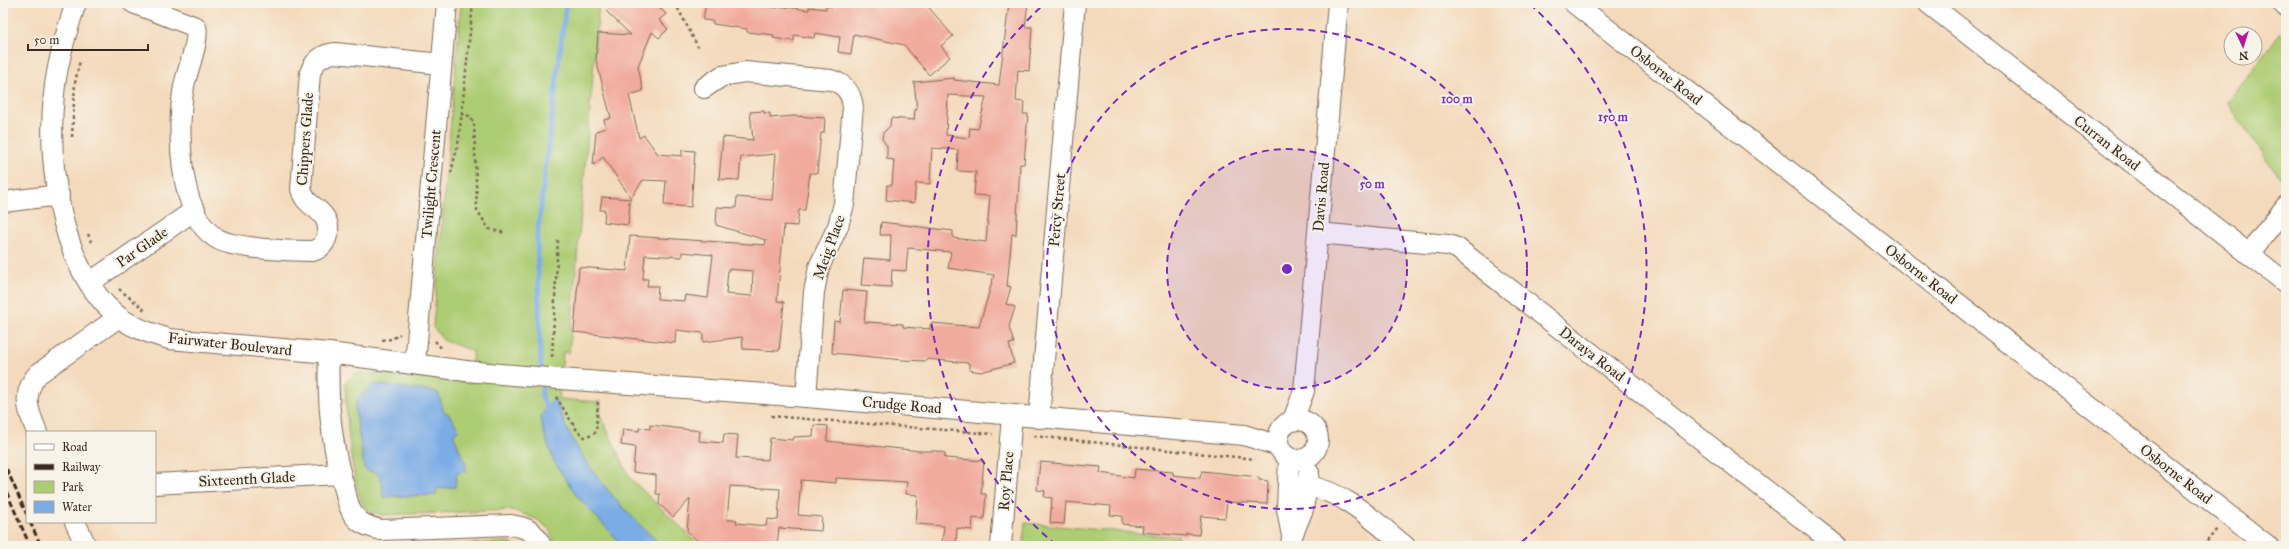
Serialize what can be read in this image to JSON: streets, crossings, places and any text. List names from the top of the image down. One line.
{"streets":{"street":["Osborne Road","Chippers Glade","Curran Road","Twilight Crescent","Davis Road","Percy Street","Par Glade","Meig Place","Fairwater Boulevard","Daraya Road","Crudge Road","Sixteenth Glade","Roy Place"]},"crossings":[["Chippers Glade","Twilight Crescent"],["Chippers Glade","Par Glade"],["Twilight Crescent","Fairwater Boulevard"],["Davis Road","Daraya Road"],["Davis Road","Crudge Road"],["Percy Street","Crudge Road"],["Par Glade","Fairwater Boulevard"],["Meig Place","Crudge Road"],["Fairwater Boulevard","Crudge Road"],["Crudge Road","Roy Place"]],"legend":["Road","Railway","Park","Water"],"scale_bar":"50 m","north":"bottom","rings":["100 m","150 m","50 m"]}
